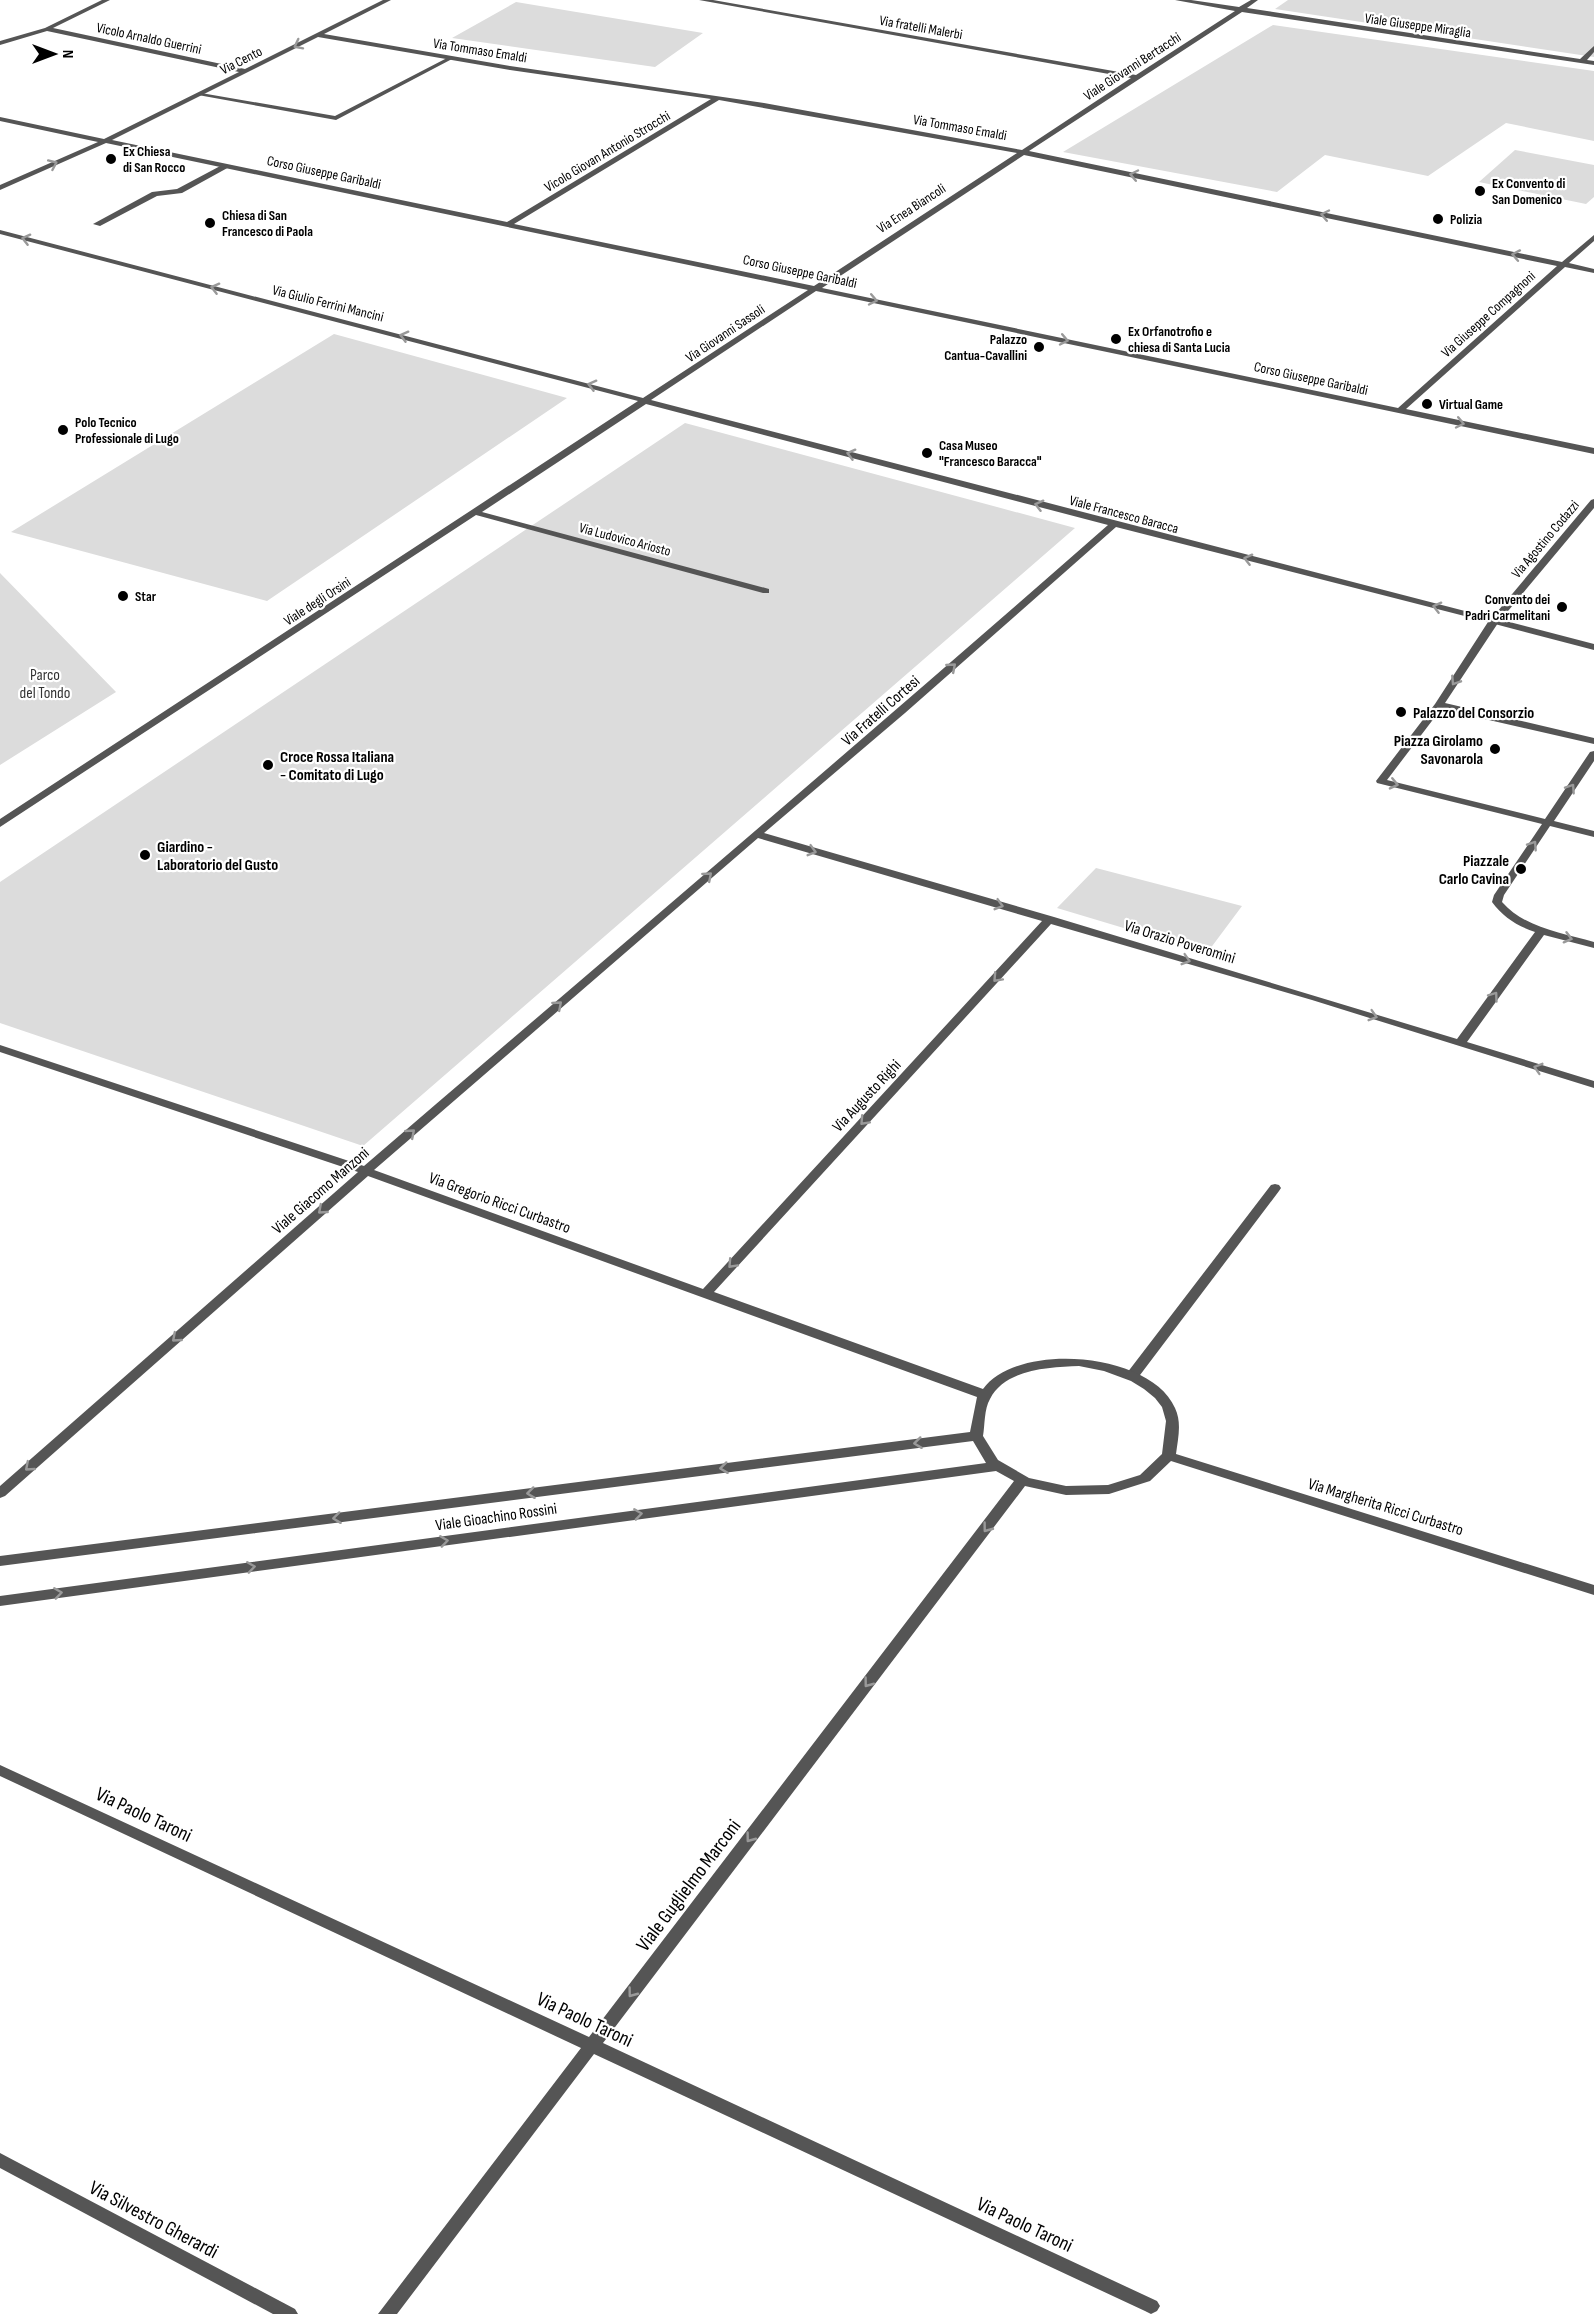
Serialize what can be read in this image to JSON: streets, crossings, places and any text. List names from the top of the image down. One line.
{"streets":{"street":["Viale Giuseppe Miraglia","Via fratelli Malerbi","Vicolo Arnaldo Guerrini","Via Tommaso Emaldi","Via Cento","Viale Giovanni Bertacchi","Vicolo Giovan Antonio Strocchi","Corso Giuseppe Garibaldi","Via Enea Biancoli","Via Giulio Ferrini Mancini","Via Giuseppe Compagnoni","Via Giovanni Sassoli","Viale Francesco Baracca","Via Ludovico Ariosto","Via Agostino Codazzi","Viale degli Orsini","Via Fratelli Cortesi","Via Orazio Poveromini","Via Augusto Righi","Viale Giacomo Manzoni","Via Gregorio Ricci Curbastro","Via Margherita Ricci Curbastro","Viale Gioachino Rossini","Via Paolo Taroni","Viale Guglielmo Marconi","Via Silvestro Gherardi"]},"crossings":[["Viale Giuseppe Miraglia","Viale Giovanni Bertacchi"],["Via fratelli Malerbi","Viale Giovanni Bertacchi"],["Vicolo Arnaldo Guerrini","Via Cento"],["Via Tommaso Emaldi","Via Cento"],["Via Tommaso Emaldi","Viale Giovanni Bertacchi"],["Via Tommaso Emaldi","Vicolo Giovan Antonio Strocchi"],["Via Tommaso Emaldi","Via Enea Biancoli"],["Via Tommaso Emaldi","Via Giuseppe Compagnoni"],["Via Cento","Corso Giuseppe Garibaldi"],["Viale Giovanni Bertacchi","Via Enea Biancoli"],["Vicolo Giovan Antonio Strocchi","Corso Giuseppe Garibaldi"],["Corso Giuseppe Garibaldi","Via Enea Biancoli"],["Corso Giuseppe Garibaldi","Via Giuseppe Compagnoni"],["Corso Giuseppe Garibaldi","Via Giovanni Sassoli"],["Via Enea Biancoli","Via Giovanni Sassoli"],["Via Giulio Ferrini Mancini","Via Giovanni Sassoli"],["Via Giulio Ferrini Mancini","Viale Francesco Baracca"],["Via Giulio Ferrini Mancini","Viale degli Orsini"],["Via Giovanni Sassoli","Viale Francesco Baracca"],["Via Giovanni Sassoli","Viale degli Orsini"],["Viale Francesco Baracca","Via Agostino Codazzi"],["Viale Francesco Baracca","Viale degli Orsini"],["Viale Francesco Baracca","Via Fratelli Cortesi"],["Via Ludovico Ariosto","Viale degli Orsini"],["Via Fratelli Cortesi","Via Orazio Poveromini"],["Via Fratelli Cortesi","Viale Giacomo Manzoni"],["Via Orazio Poveromini","Via Augusto Righi"],["Via Augusto Righi","Via Gregorio Ricci Curbastro"],["Viale Giacomo Manzoni","Via Gregorio Ricci Curbastro"],["Via Gregorio Ricci Curbastro","Via Margherita Ricci Curbastro"],["Via Gregorio Ricci Curbastro","Viale Gioachino Rossini"],["Via Gregorio Ricci Curbastro","Viale Guglielmo Marconi"],["Via Margherita Ricci Curbastro","Viale Gioachino Rossini"],["Via Margherita Ricci Curbastro","Viale Guglielmo Marconi"],["Viale Gioachino Rossini","Viale Guglielmo Marconi"],["Via Paolo Taroni","Viale Guglielmo Marconi"]],"one_way":["Via Tommaso Emaldi","Corso Giuseppe Garibaldi","Via Giulio Ferrini Mancini","Viale Francesco Baracca","Via Agostino Codazzi","Via Fratelli Cortesi","Via Augusto Righi","Viale Guglielmo Marconi"],"parks":["Parco del Tondo"],"places":["Ex Chiesa di San Rocco","Ex Convento di San Domenico","Polizia","Chiesa di San Francesco di Paola","Ex Orfanotrofio e chiesa di Santa Lucia","Palazzo Cantua-Cavallini","Virtual Game","Polo Tecnico Professionale di Lugo","Casa Museo \"Francesco Baracca\"","Star","Convento dei Padri Carmelitani","Palazzo del Consorzio","Piazza Girolamo Savonarola","Croce Rossa Italiana - Comitato di Lugo","Giardino - Laboratorio del Gusto","Piazzale Carlo Cavina"],"north":"right"}
